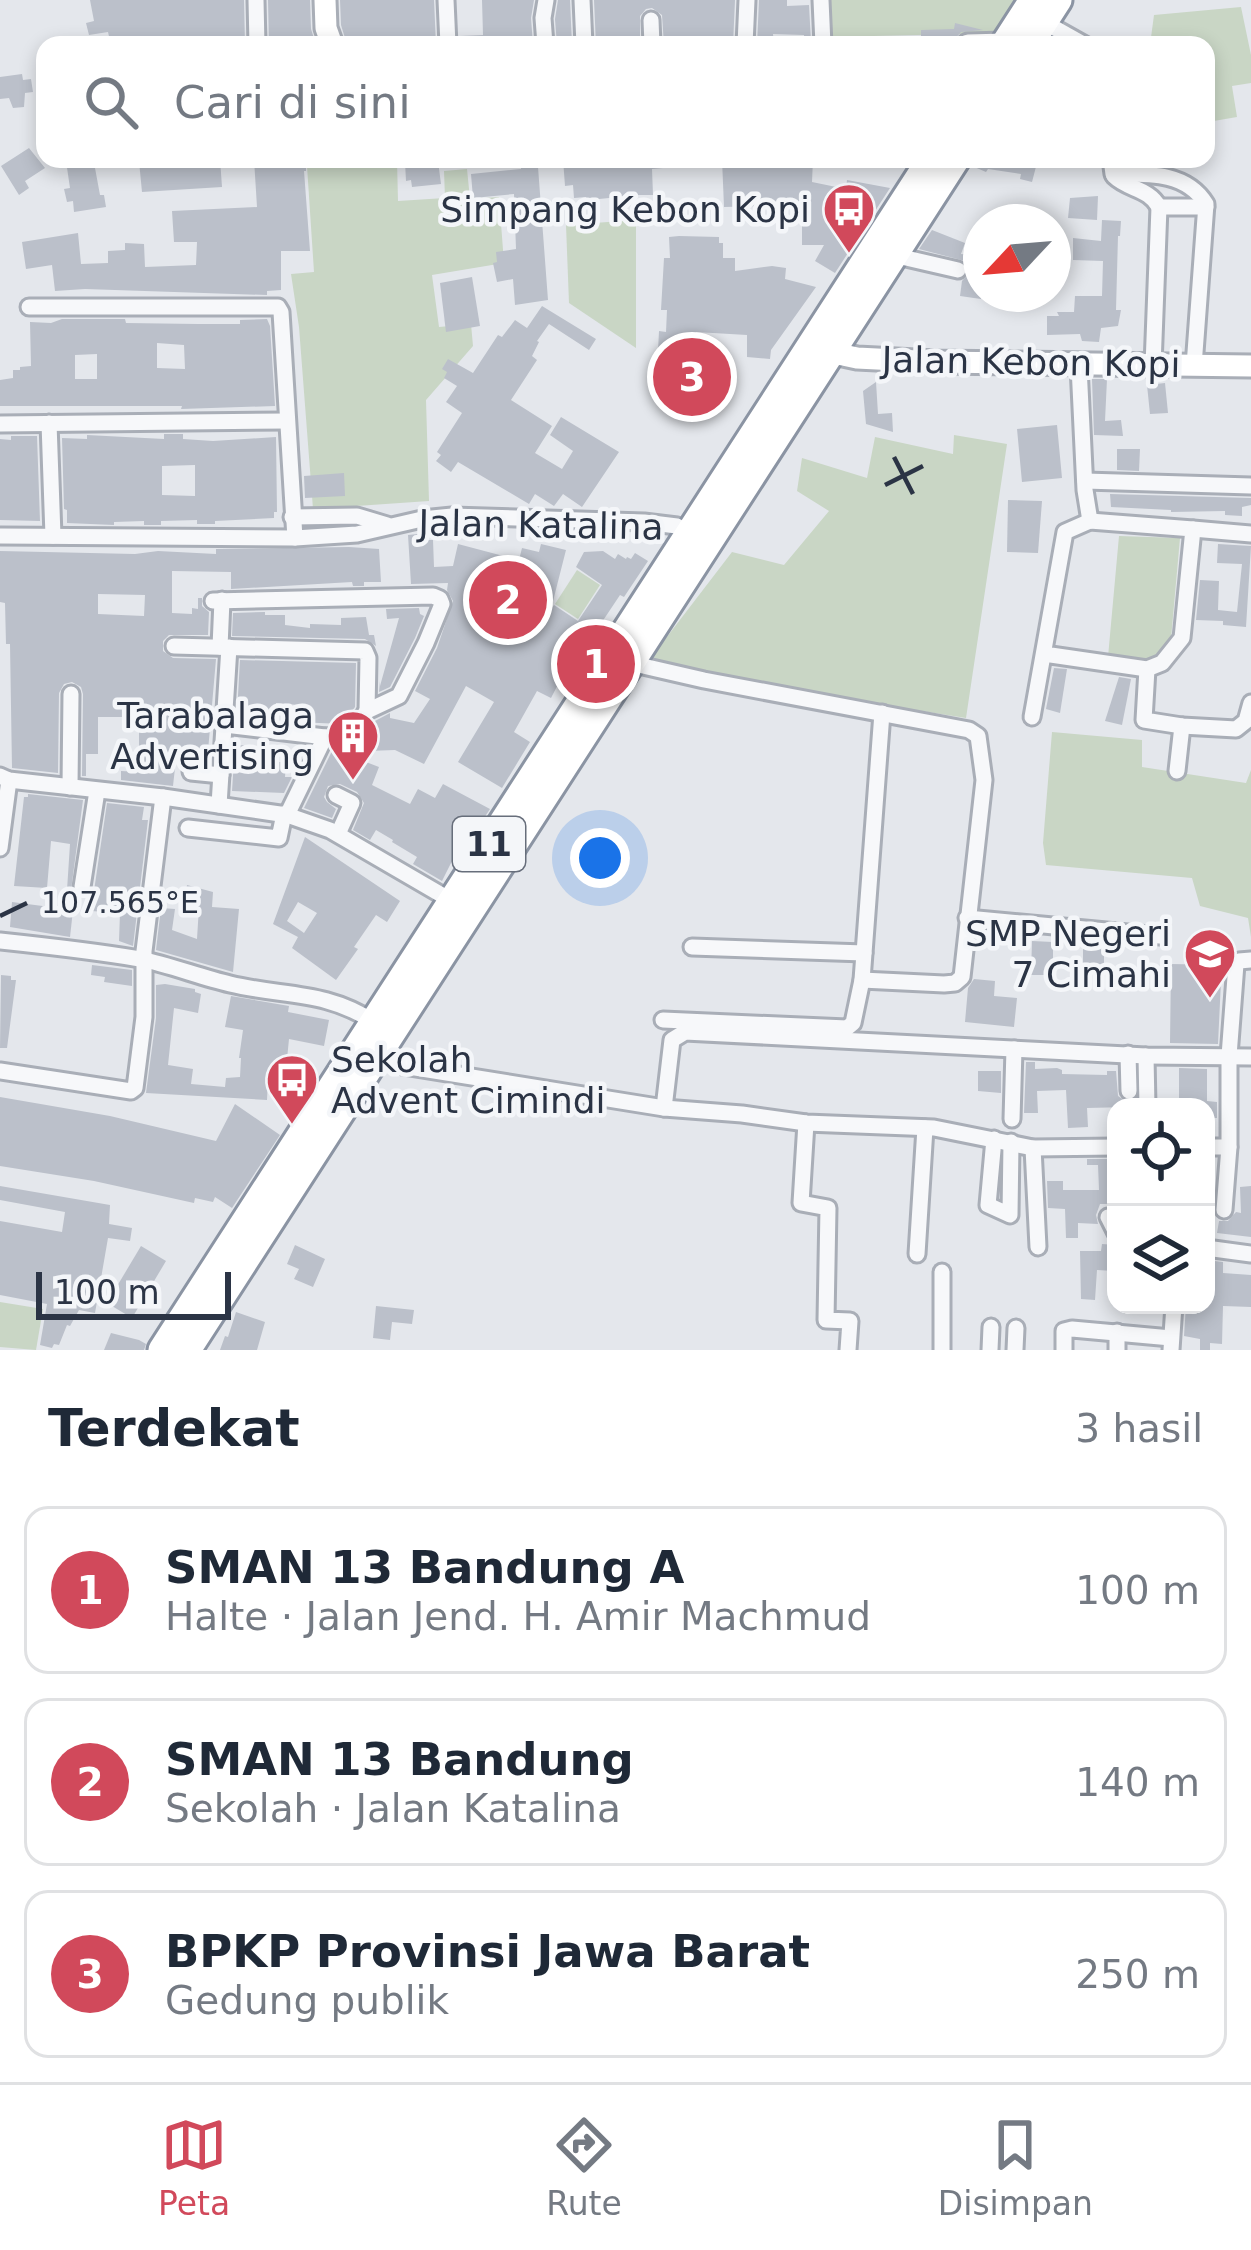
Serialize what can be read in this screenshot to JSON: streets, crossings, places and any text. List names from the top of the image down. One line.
{"streets":{"highway":["11"],"main road":["Jalan Kebon Kopi"],"street":["Jalan Katalina"]},"crossings":[["Jalan Kebon Kopi","11"],["Jalan Katalina","11"]],"places":{"bus stop":["Simpang Kebon Kopi","Sekolah Advent Cimindi"],"building":["Tarabalaga Advertising"],"school or university":["SMP Negeri 7 Cimahi"]},"scale_bar":"100 m","north":"bottom left","page":{"search":"Cari di sini","pins":["3","2","1"],"scale":"100 m","heading":["Terdekat","3 hasil"],"list":[{"mark":"1","name":"SMAN 13 Bandung A","note":"Halte · Jalan Jend. H. Amir Machmud","value":"100 m"},{"mark":"2","name":"SMAN 13 Bandung","note":"Sekolah · Jalan Katalina","value":"140 m"},{"mark":"3","name":"BPKP Provinsi Jawa Barat","note":"Gedung publik","value":"250 m"}],"nav":["Peta","Rute","Disimpan"]},"coordinates":["107.565°E"]}
